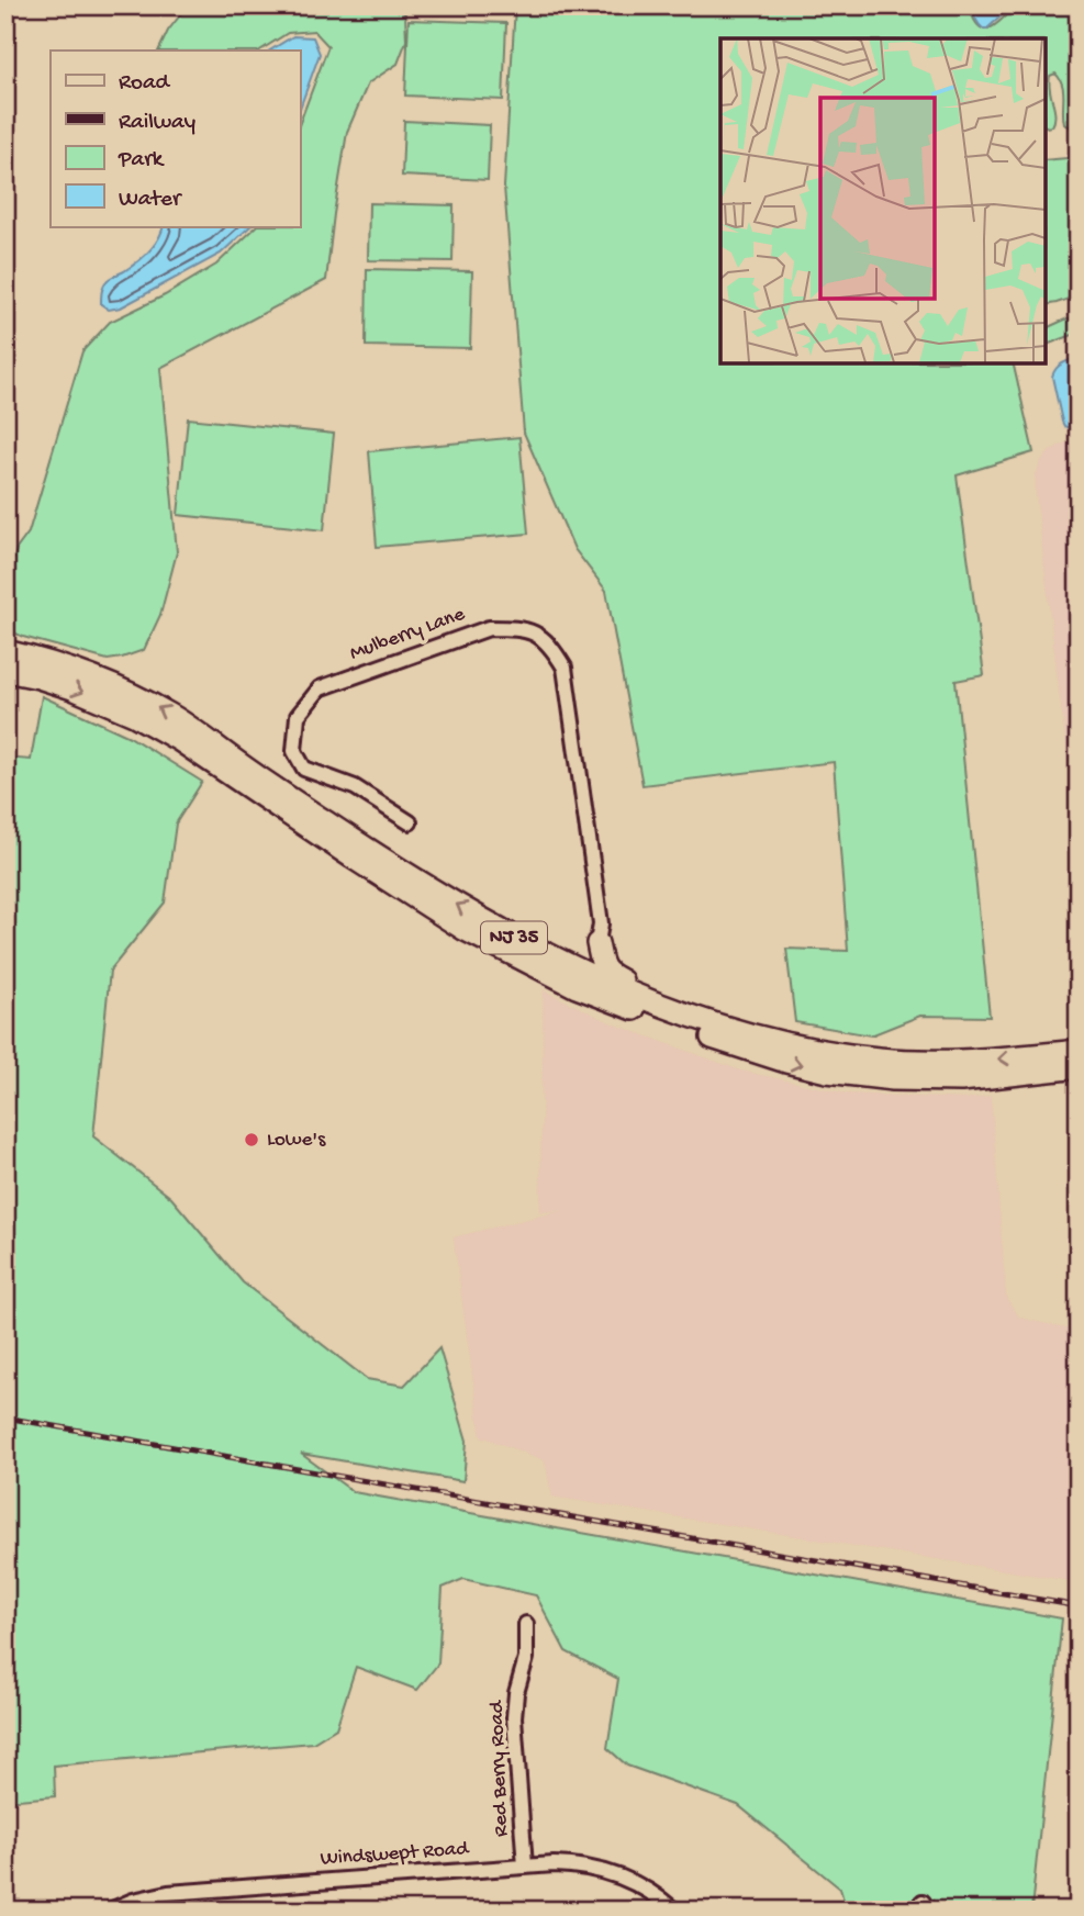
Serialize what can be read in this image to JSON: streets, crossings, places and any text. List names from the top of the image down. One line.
{"streets":{"highway":["NJ 35"],"street":["Mulberry Lane","Red Berry Road","Windswept Road"]},"crossings":[["Red Berry Road","Windswept Road"]],"places":["Lowe's"],"legend":["Road","Railway","Park","Water"]}
